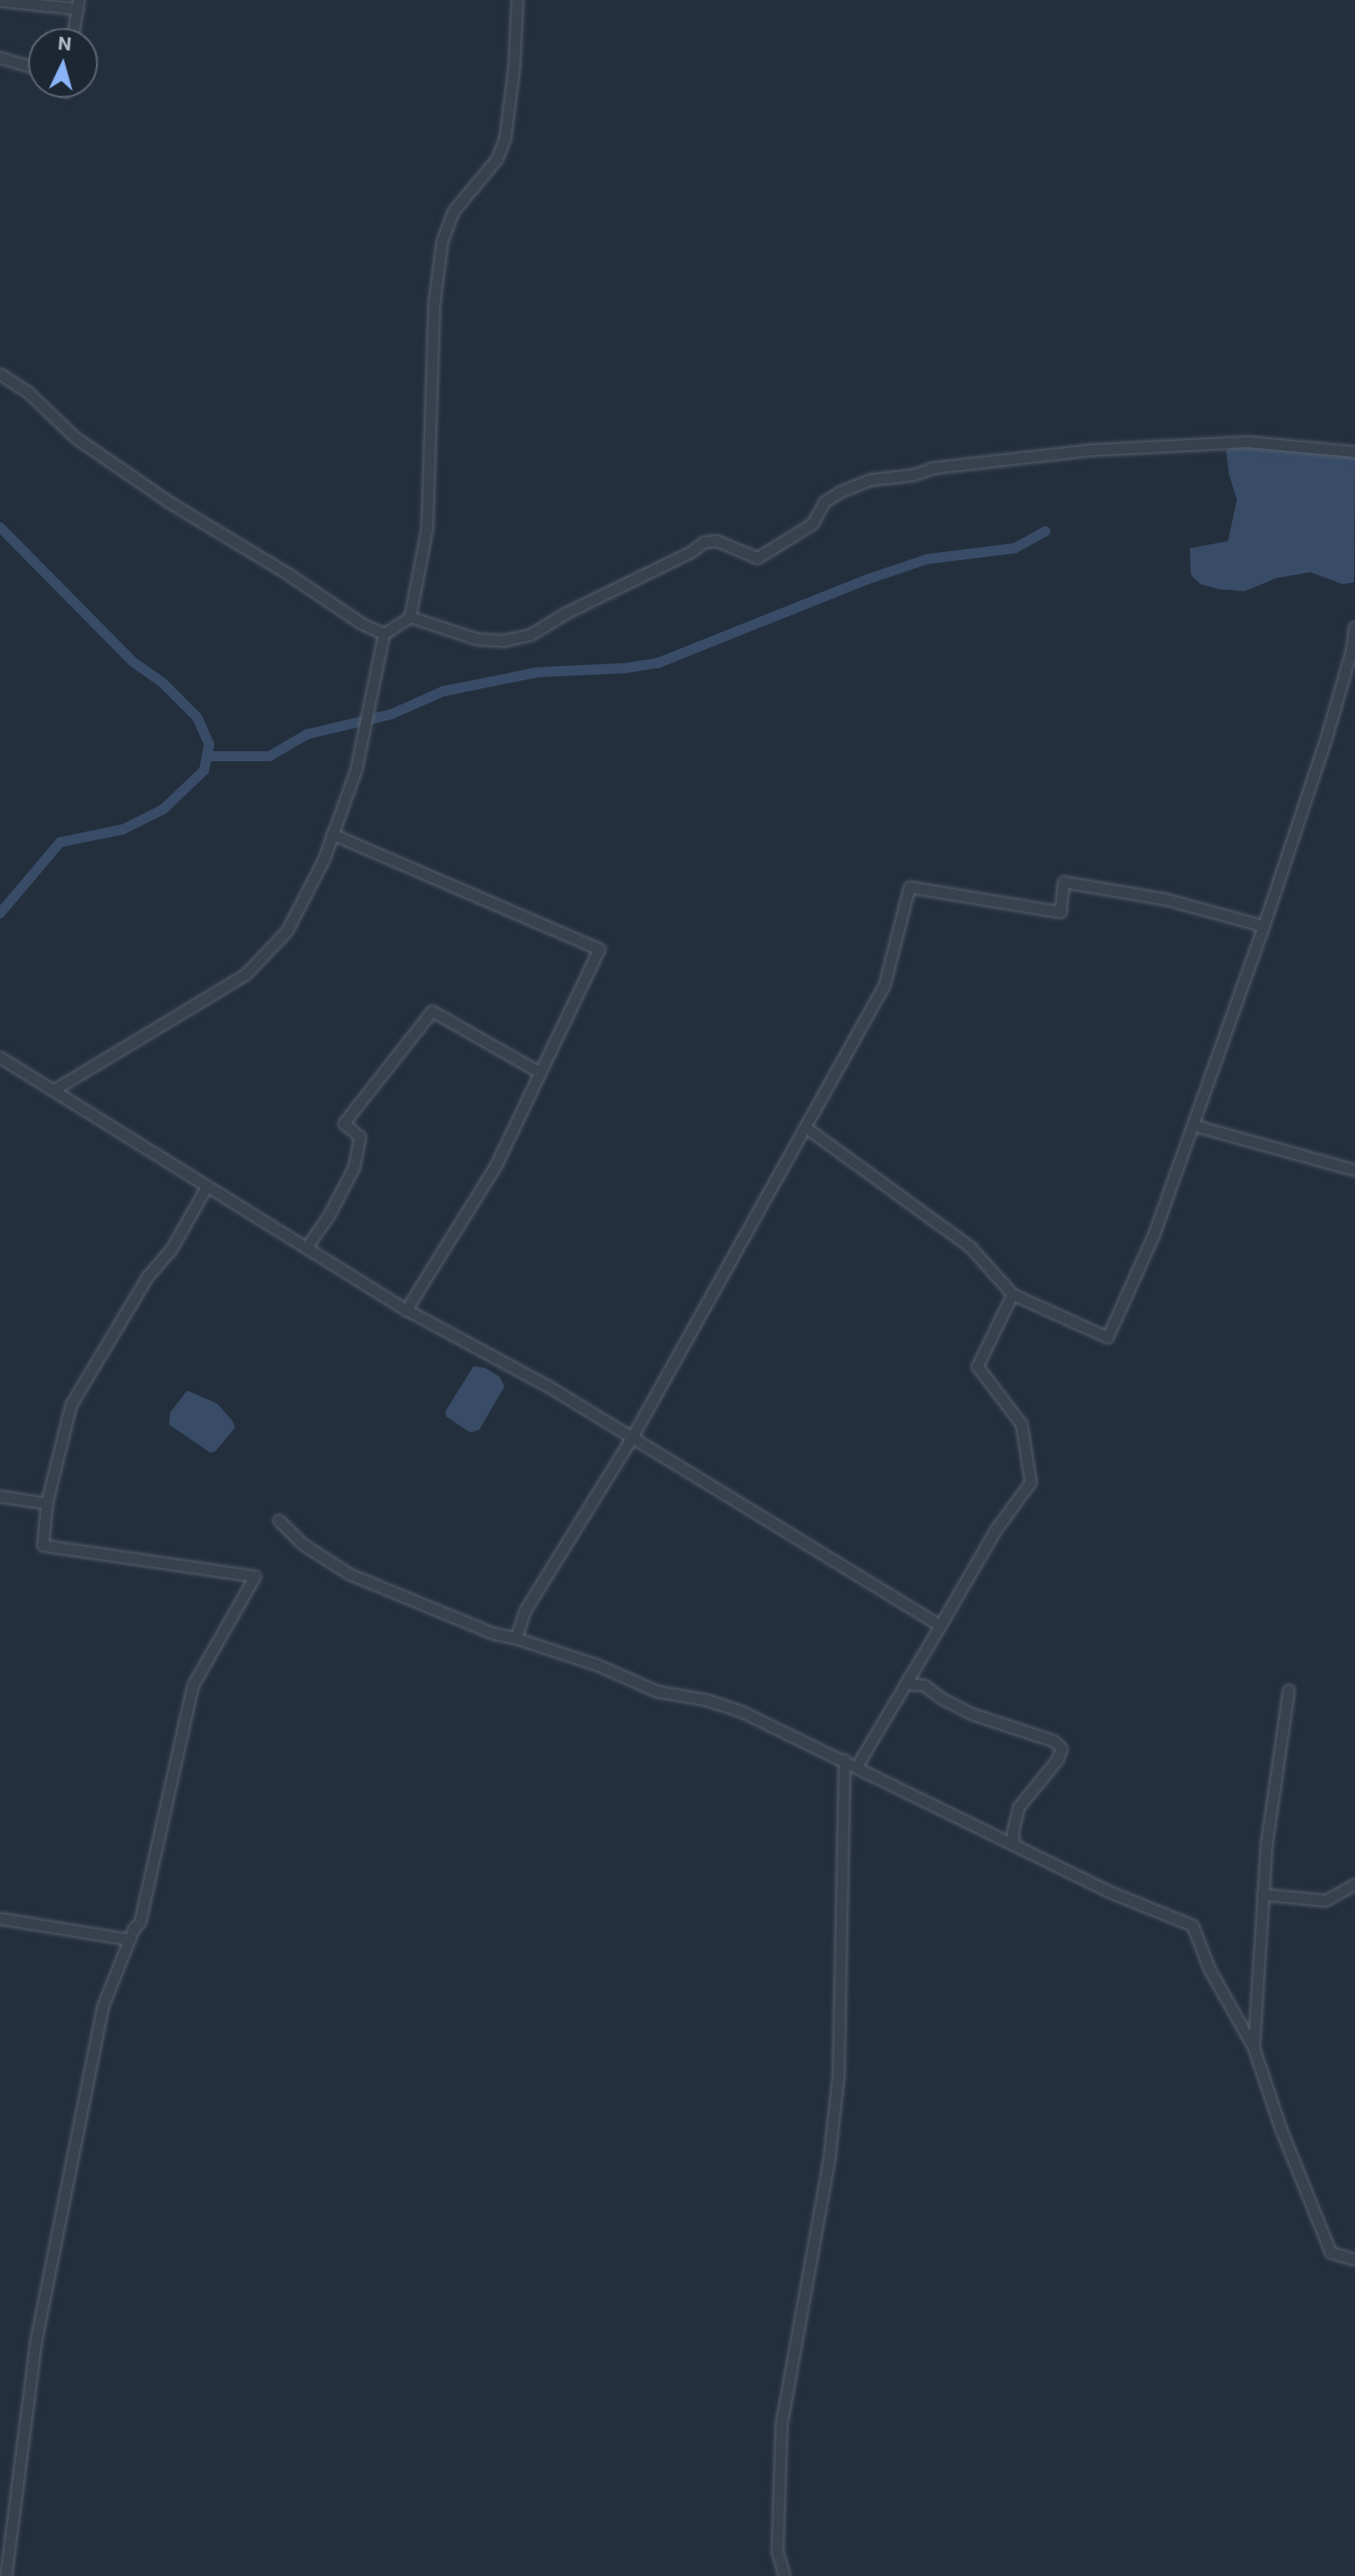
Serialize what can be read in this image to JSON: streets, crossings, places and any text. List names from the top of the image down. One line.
{"north":"top"}
